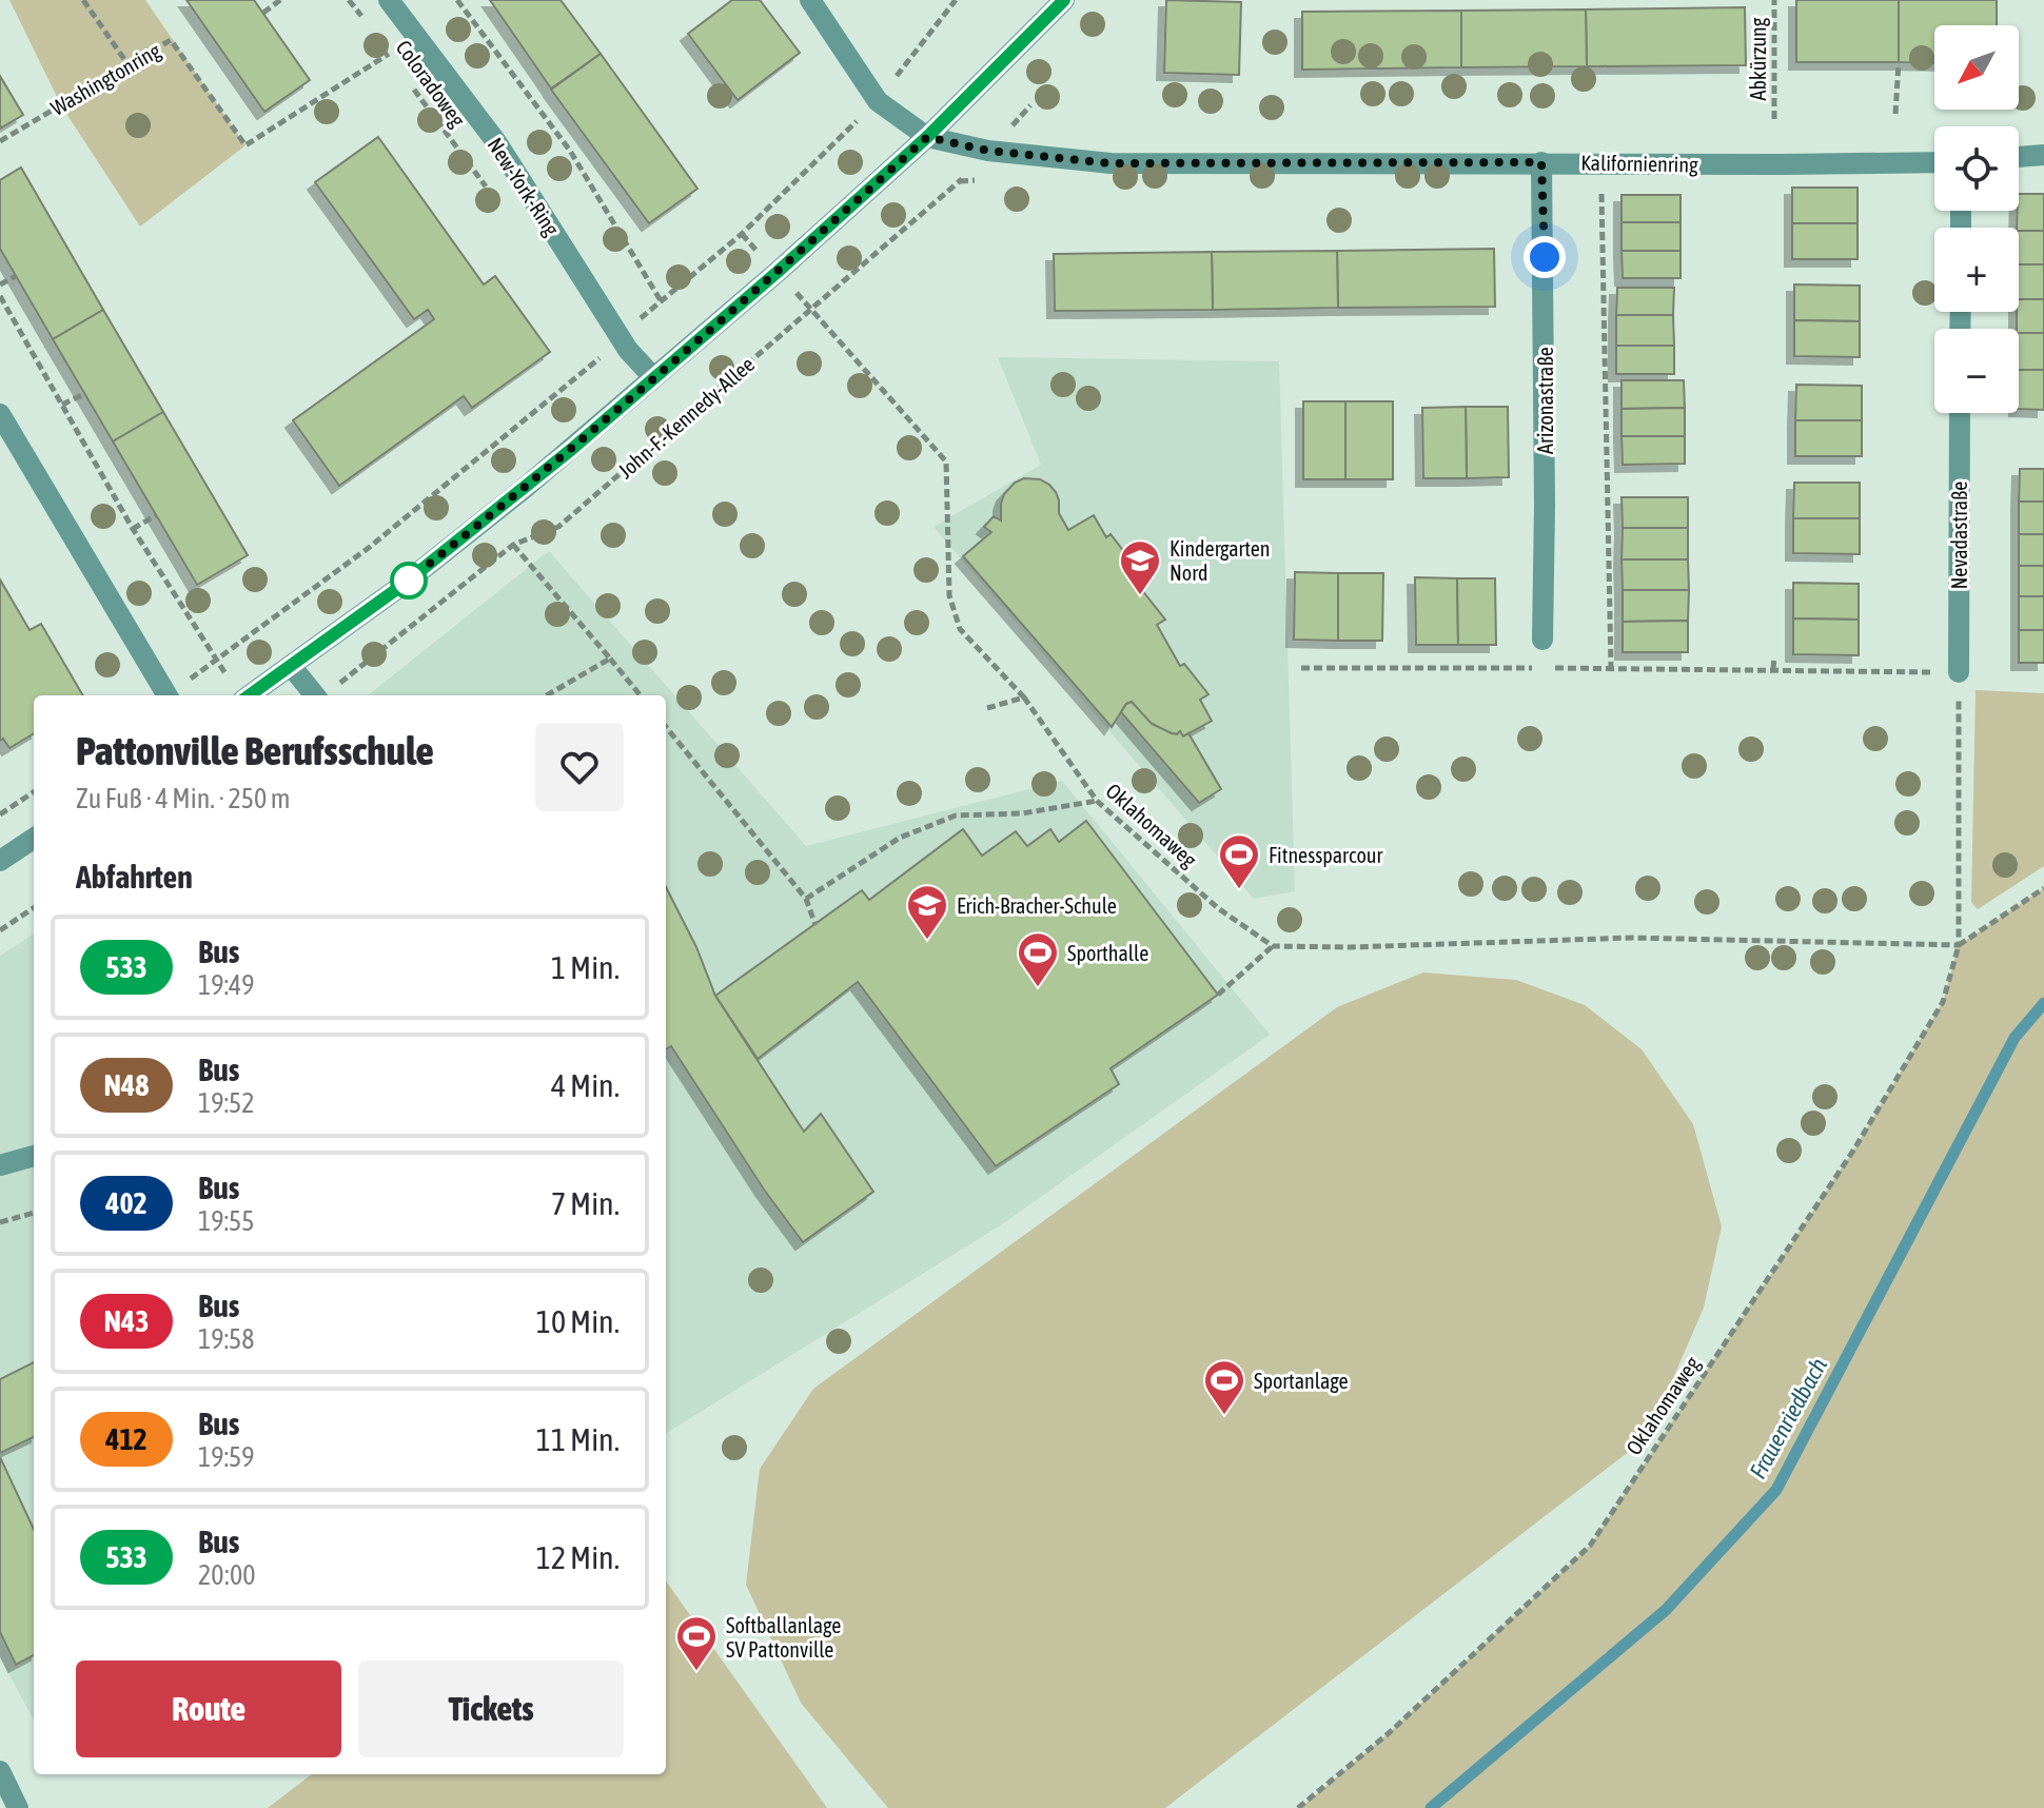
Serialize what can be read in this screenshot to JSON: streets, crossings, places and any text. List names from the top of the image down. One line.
{"streets":{"street":["Kalifornienring","New-York-Ring","Arizonastraße","Nevadastraße"],"path":["Abkürzung","Washingtonring","Coloradoweg","John-F.-Kennedy-Allee","Oklahomaweg"]},"crossings":[["Washingtonring","Coloradoweg"],["Kalifornienring","Arizonastraße"],["Kalifornienring","John-F.-Kennedy-Allee"],["John-F.-Kennedy-Allee","Oklahomaweg"],["Nevadastraße","Oklahomaweg"]],"water":["Frauenriedbach"],"places":{"school or university":["Kindergarten Nord","Erich-Bracher-Schule"],"sports":["Fitnessparcour","Sporthalle","Sportanlage","Softballanlage SV Pattonville"]},"lines":["bus line 533"],"north":"bottom left","page":{"map_buttons":["+","−"],"heading":[["Pattonville Berufsschule","Zu Fuß · 4 Min. · 250 m"],"Abfahrten"],"list":[{"mark":"533","name":"Bus","note":"19:49","value":"1 Min."},{"mark":"N48","name":"Bus","note":"19:52","value":"4 Min."},{"mark":"402","name":"Bus","note":"19:55","value":"7 Min."},{"mark":"N43","name":"Bus","note":"19:58","value":"10 Min."},{"mark":"412","name":"Bus","note":"19:59","value":"11 Min."},{"mark":"533","name":"Bus","note":"20:00","value":"12 Min."}],"buttons":["Route","Tickets"]}}
